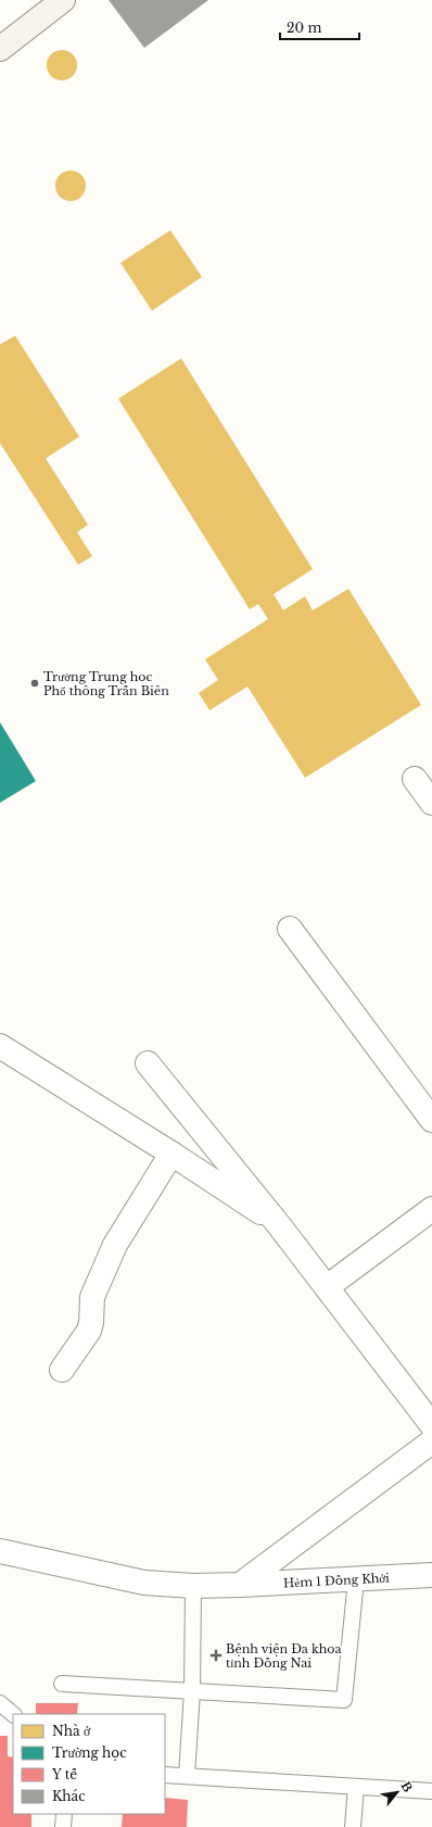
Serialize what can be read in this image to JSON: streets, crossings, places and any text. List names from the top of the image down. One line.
{"streets":{"street":["Hẻm 1 Đồng Khởi"]},"places":{"other":["Trường Trung học Phổ thông Trấn Biên"],"health":["Bệnh viện Đa khoa tỉnh Đồng Nai"]},"legend":["Nhà ở","Trường học","Y tế","Khác"],"scale_bar":"20 m","north":"top right"}
